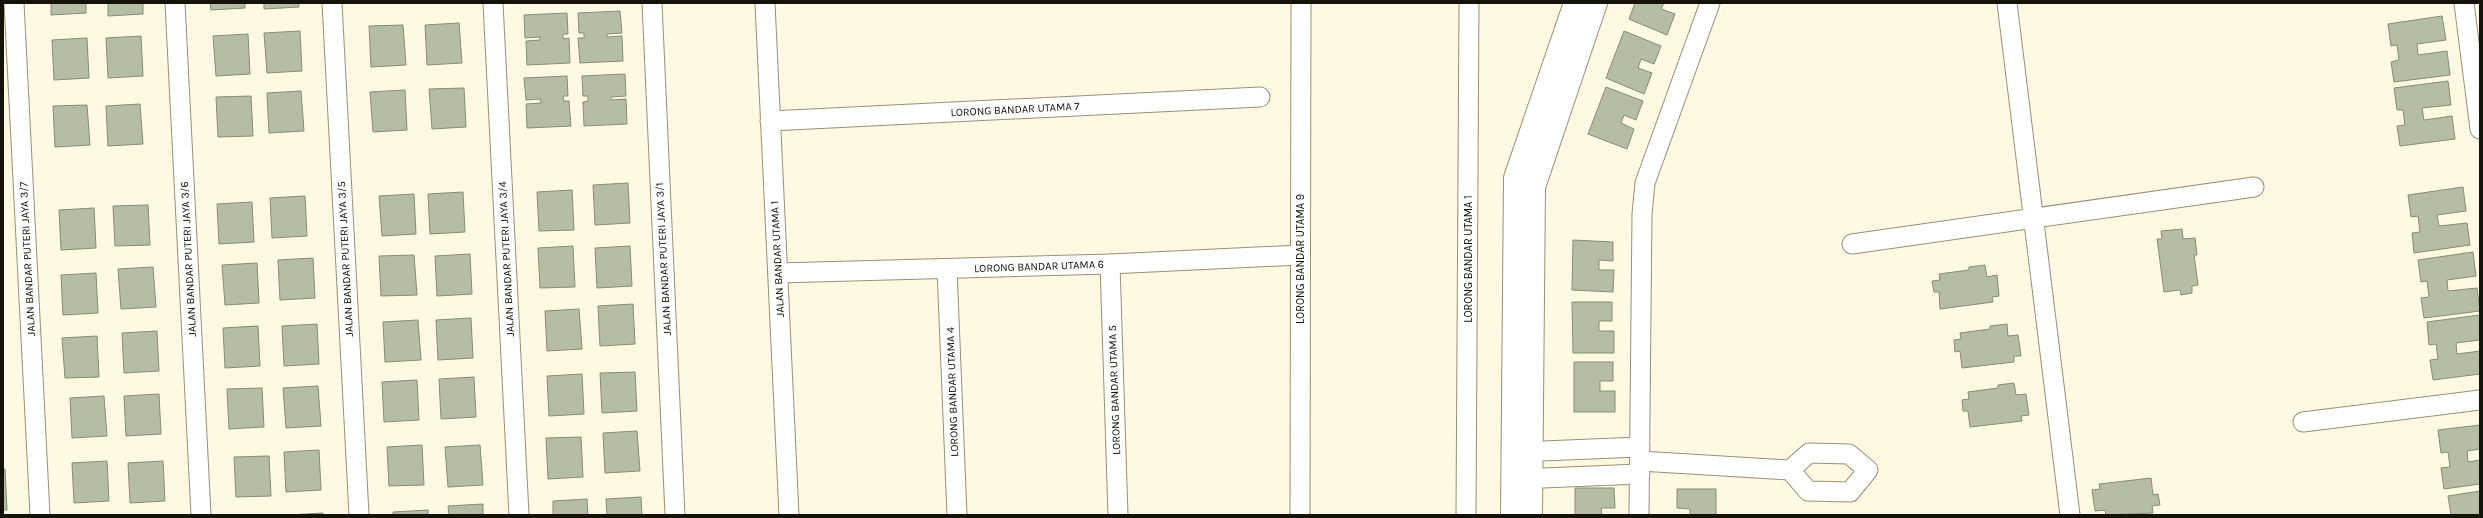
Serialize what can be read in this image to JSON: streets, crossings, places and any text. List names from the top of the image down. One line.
{"streets":{"street":["LORONG BANDAR UTAMA 7","JALAN BANDAR PUTERI JAYA 3/7","JALAN BANDAR PUTERI JAYA 3/6","JALAN BANDAR PUTERI JAYA 3/5","JALAN BANDAR PUTERI JAYA 3/4","JALAN BANDAR PUTERI JAYA 3/1","JALAN BANDAR UTAMA 1","LORONG BANDAR UTAMA 9","LORONG BANDAR UTAMA 1","LORONG BANDAR UTAMA 6","LORONG BANDAR UTAMA 5","LORONG BANDAR UTAMA 4"]},"crossings":[["LORONG BANDAR UTAMA 7","JALAN BANDAR UTAMA 1"],["JALAN BANDAR UTAMA 1","LORONG BANDAR UTAMA 6"],["LORONG BANDAR UTAMA 9","LORONG BANDAR UTAMA 6"],["LORONG BANDAR UTAMA 6","LORONG BANDAR UTAMA 5"],["LORONG BANDAR UTAMA 6","LORONG BANDAR UTAMA 4"]]}
